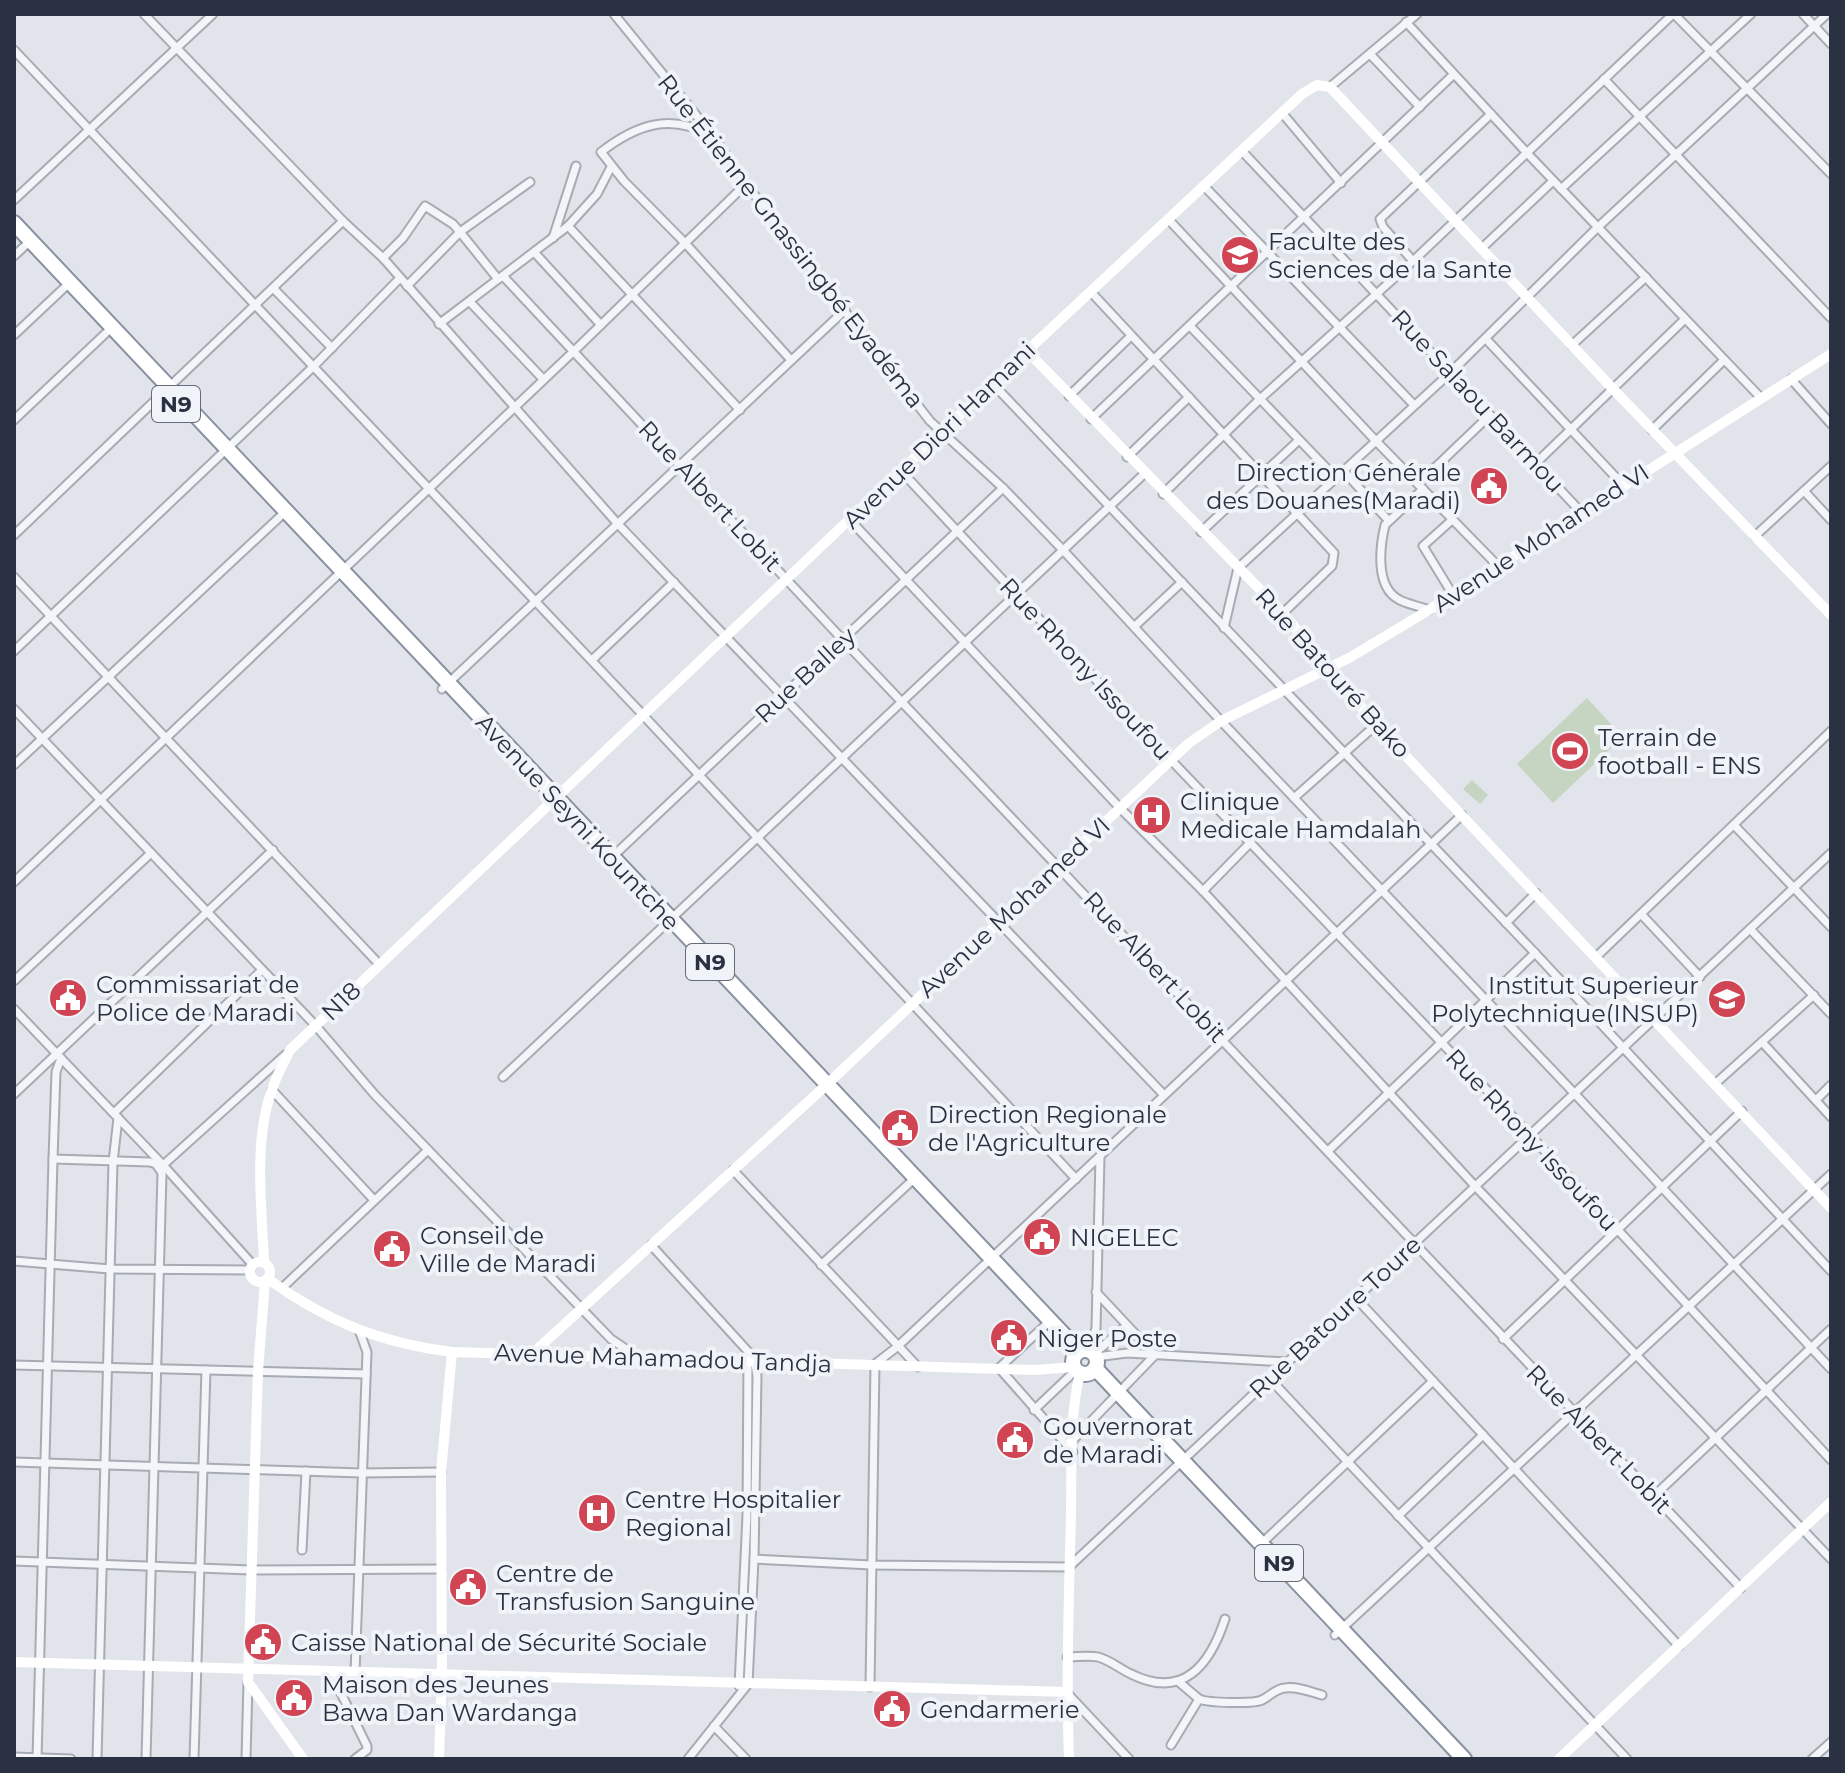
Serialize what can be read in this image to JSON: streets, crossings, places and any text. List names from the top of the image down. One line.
{"streets":{"highway":["N9","Avenue Seyni Kountche"],"street":["Rue Étienne Gnassingbé Eyadéma","Rue Salaou Barmou","Avenue Diori Hamani","Rue Albert Lobit","Avenue Mohamed VI","Rue Rhony Issoufou","Rue Batouré Bako","Rue Balley","N18","Rue Batoure Toure","Avenue Mahamadou Tandja"]},"crossings":[["Rue Étienne Gnassingbé Eyadéma","Avenue Diori Hamani"],["Rue Étienne Gnassingbé Eyadéma","Avenue Mohamed VI"],["Rue Étienne Gnassingbé Eyadéma","Rue Balley"],["Rue Étienne Gnassingbé Eyadéma","Rue Batoure Toure"],["Rue Salaou Barmou","Avenue Diori Hamani"],["Rue Salaou Barmou","Avenue Mohamed VI"],["N9","Avenue Seyni Kountche"],["Avenue Diori Hamani","Rue Albert Lobit"],["Avenue Diori Hamani","Rue Rhony Issoufou"],["Avenue Diori Hamani","Rue Batouré Bako"],["Avenue Diori Hamani","Avenue Seyni Kountche"],["Avenue Diori Hamani","N18"],["Rue Albert Lobit","Avenue Mohamed VI"],["Rue Albert Lobit","Rue Balley"],["Rue Albert Lobit","Rue Batoure Toure"],["Avenue Mohamed VI","Rue Rhony Issoufou"],["Avenue Mohamed VI","Rue Batouré Bako"],["Avenue Mohamed VI","Avenue Seyni Kountche"],["Avenue Mohamed VI","Avenue Mahamadou Tandja"],["Rue Rhony Issoufou","Rue Balley"],["Rue Rhony Issoufou","Rue Batoure Toure"],["Rue Batouré Bako","Rue Batoure Toure"],["Rue Balley","Avenue Seyni Kountche"],["Avenue Seyni Kountche","N18"],["Avenue Seyni Kountche","Rue Batoure Toure"],["Avenue Seyni Kountche","Avenue Mahamadou Tandja"],["N18","Avenue Mahamadou Tandja"]],"places":{"school or university":["Faculte des Sciences de la Sante","Institut Superieur Polytechnique(INSUP)"],"public building":["Direction Générale des Douanes(Maradi)","Commissariat de Police de Maradi","Direction Regionale de l'Agriculture","NIGELEC","Conseil de Ville de Maradi","Niger Poste","Gouvernorat de Maradi","Centre de Transfusion Sanguine","Caisse National de Sécurité Sociale","Maison des Jeunes Bawa Dan Wardanga","Gendarmerie"],"sports":["Terrain de football - ENS"],"hospital":["Clinique Medicale Hamdalah","Centre Hospitalier Regional"]}}
